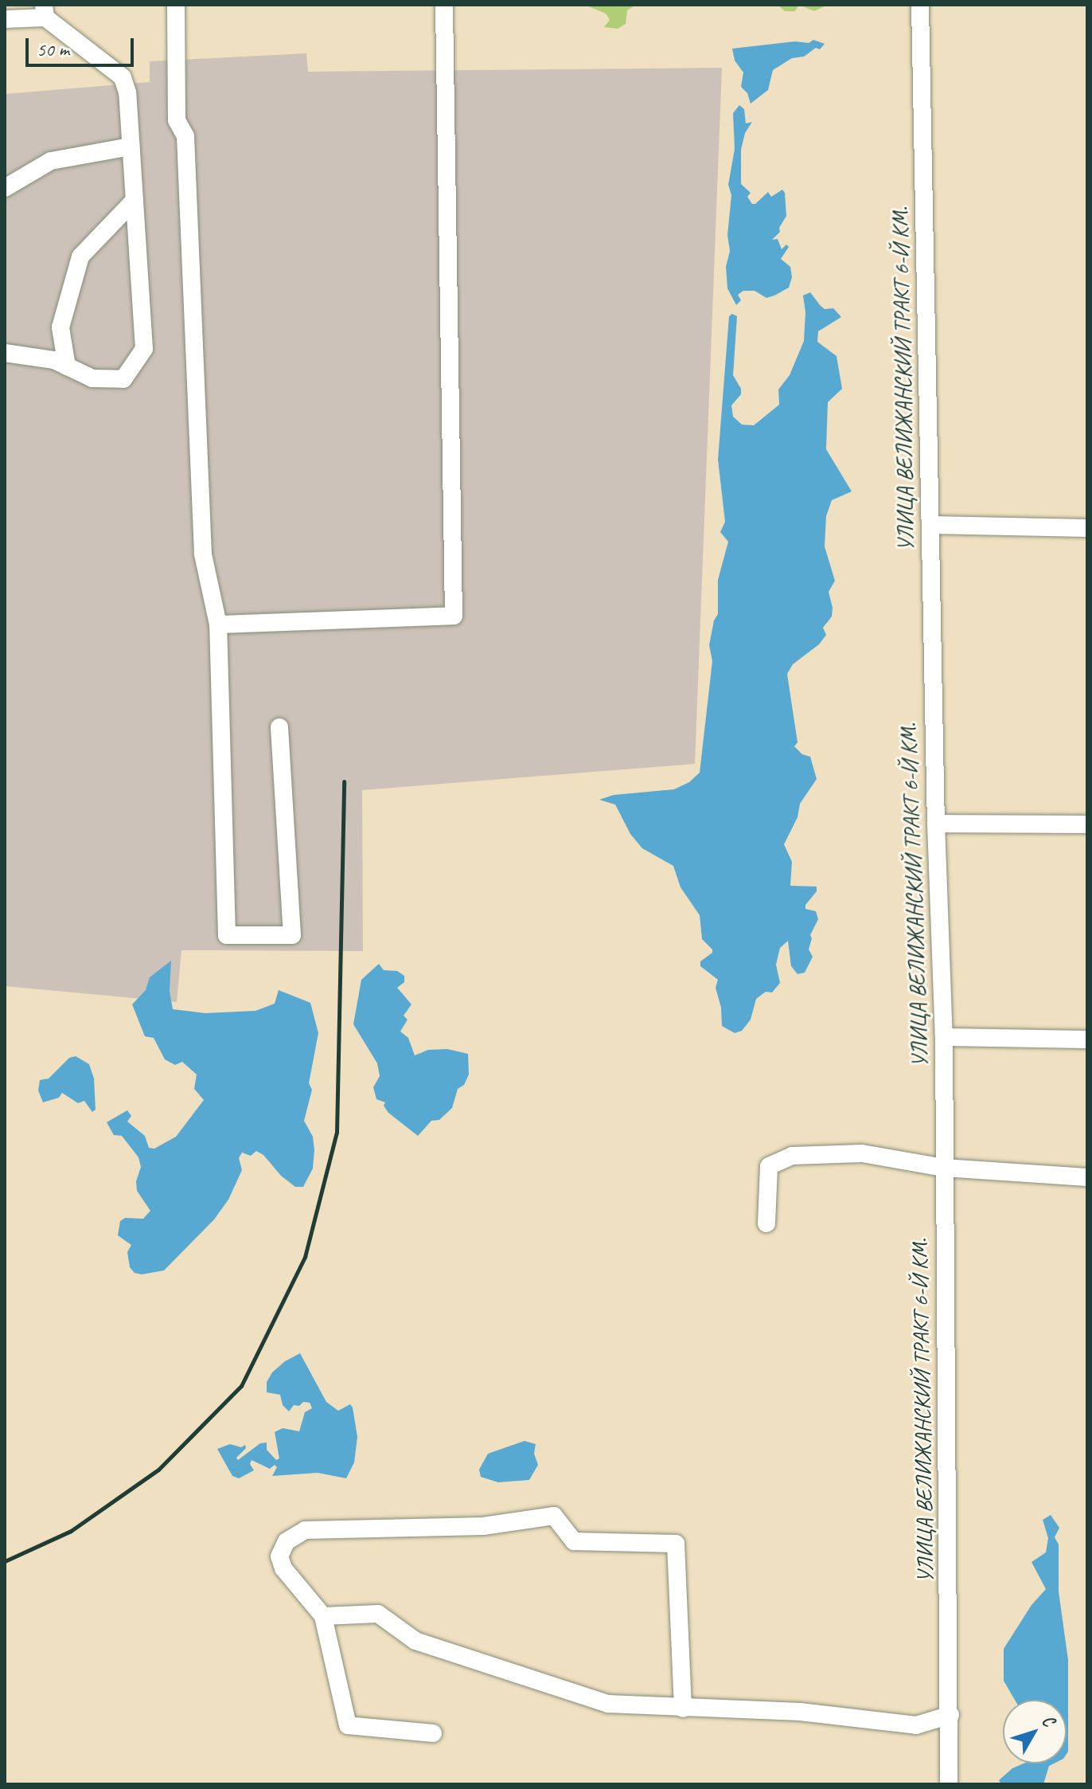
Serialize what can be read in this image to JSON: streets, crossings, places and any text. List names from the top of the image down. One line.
{"streets":{"street":["УЛИЦА ВЕЛИЖАНСКИЙ ТРАКТ 6-Й КМ."]},"scale_bar":"50 m","north":"top right"}
